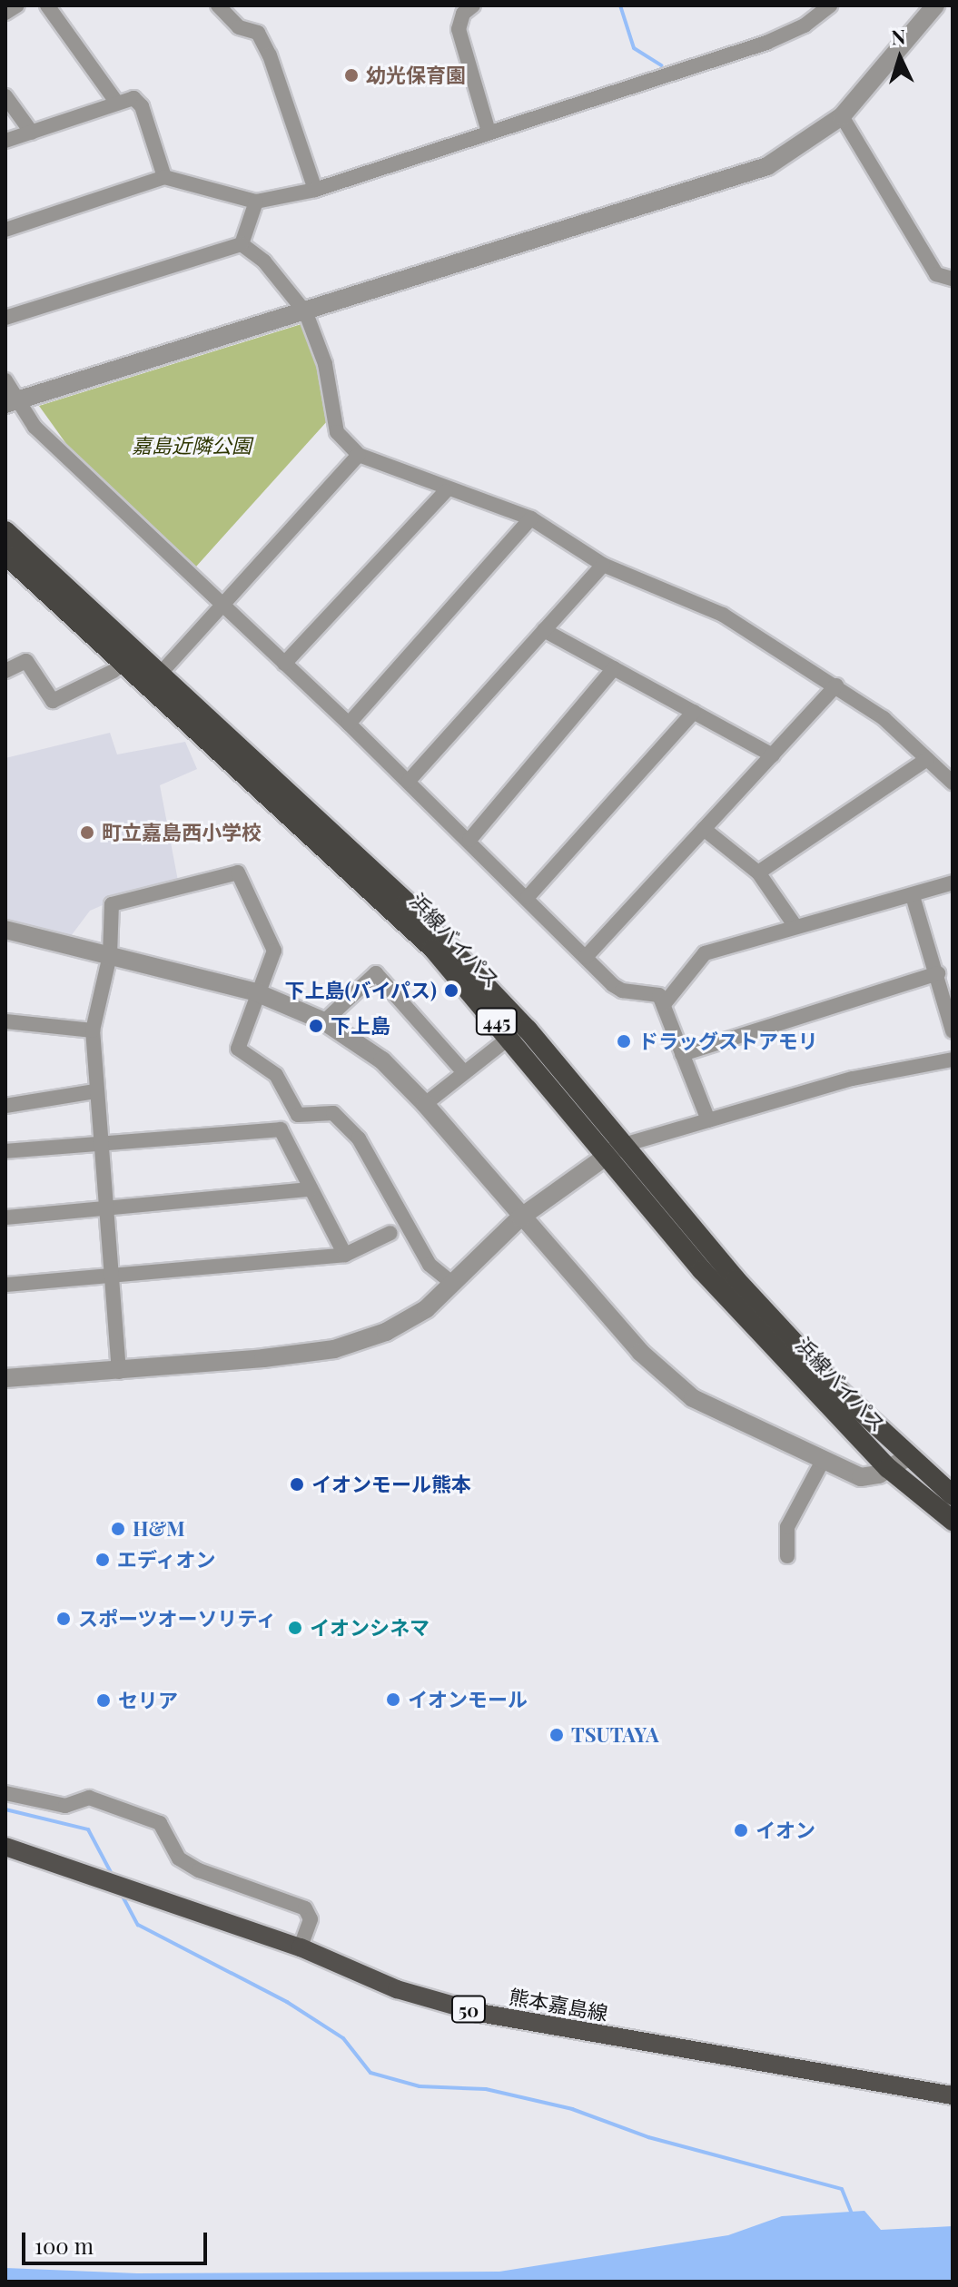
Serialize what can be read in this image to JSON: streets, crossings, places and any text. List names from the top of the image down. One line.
{"streets":{"highway":["浜線バイパス","445"],"main road":["熊本嘉島線","50"]},"parks":["嘉島近隣公園"],"places":["幼光保育園","町立嘉島西小学校","下上島(バイパス)","下上島","ドラッグストアモリ","イオンモール熊本","H&M","エディオン","スポーツオーソリティ","イオンシネマ","イオンモール","セリア","TSUTAYA","イオン"],"scale_bar":"100 m","north":"top"}
